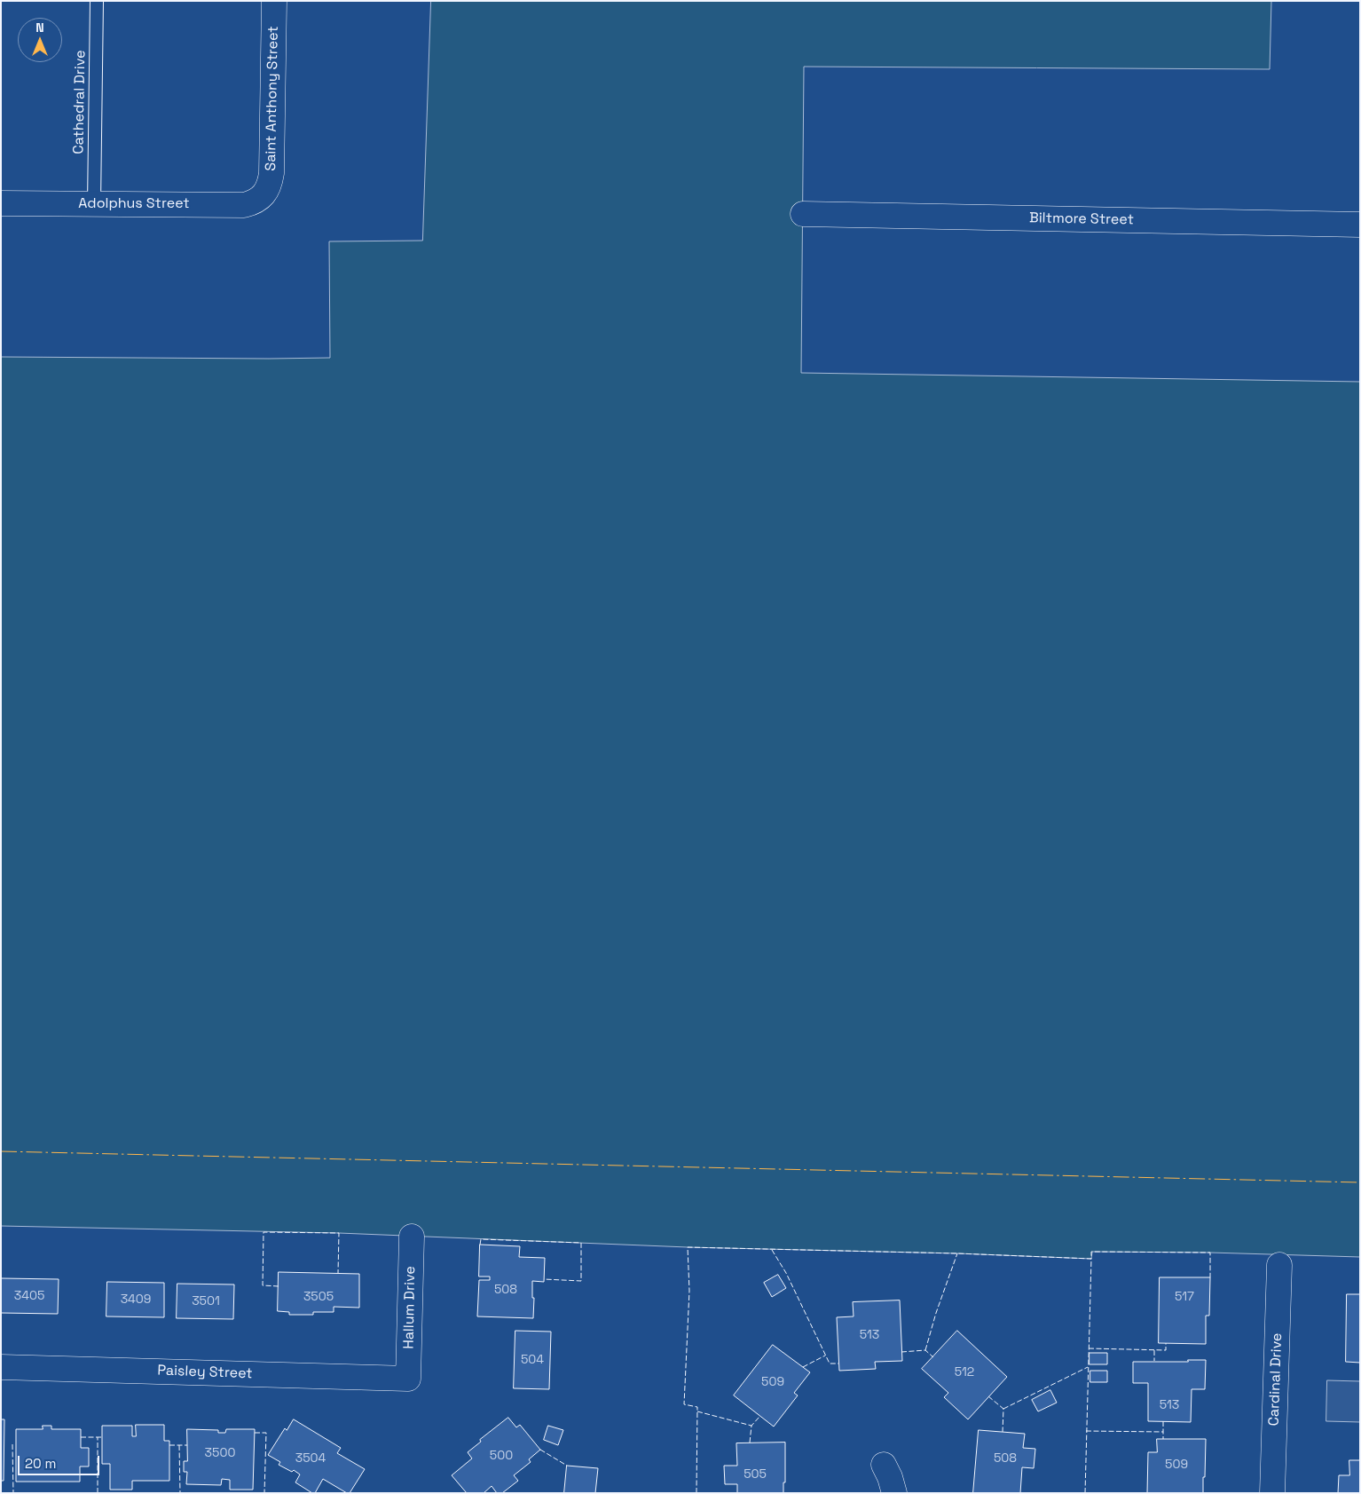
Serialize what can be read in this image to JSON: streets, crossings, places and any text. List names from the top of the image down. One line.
{"streets":{"street":["Saint Anthony Street","Adolphus Street","Biltmore Street","Hallum Drive","Paisley Street","Cardinal Drive"],"lane":["Cathedral Drive"]},"crossings":[["Saint Anthony Street","Adolphus Street"],["Cathedral Drive","Adolphus Street"],["Hallum Drive","Paisley Street"]],"house_numbers":["508","3405","3505","517","3409","3501","513","504","512","509","513","3500","500","3504","508","509","505"],"scale_bar":"20 m","north":"top"}
